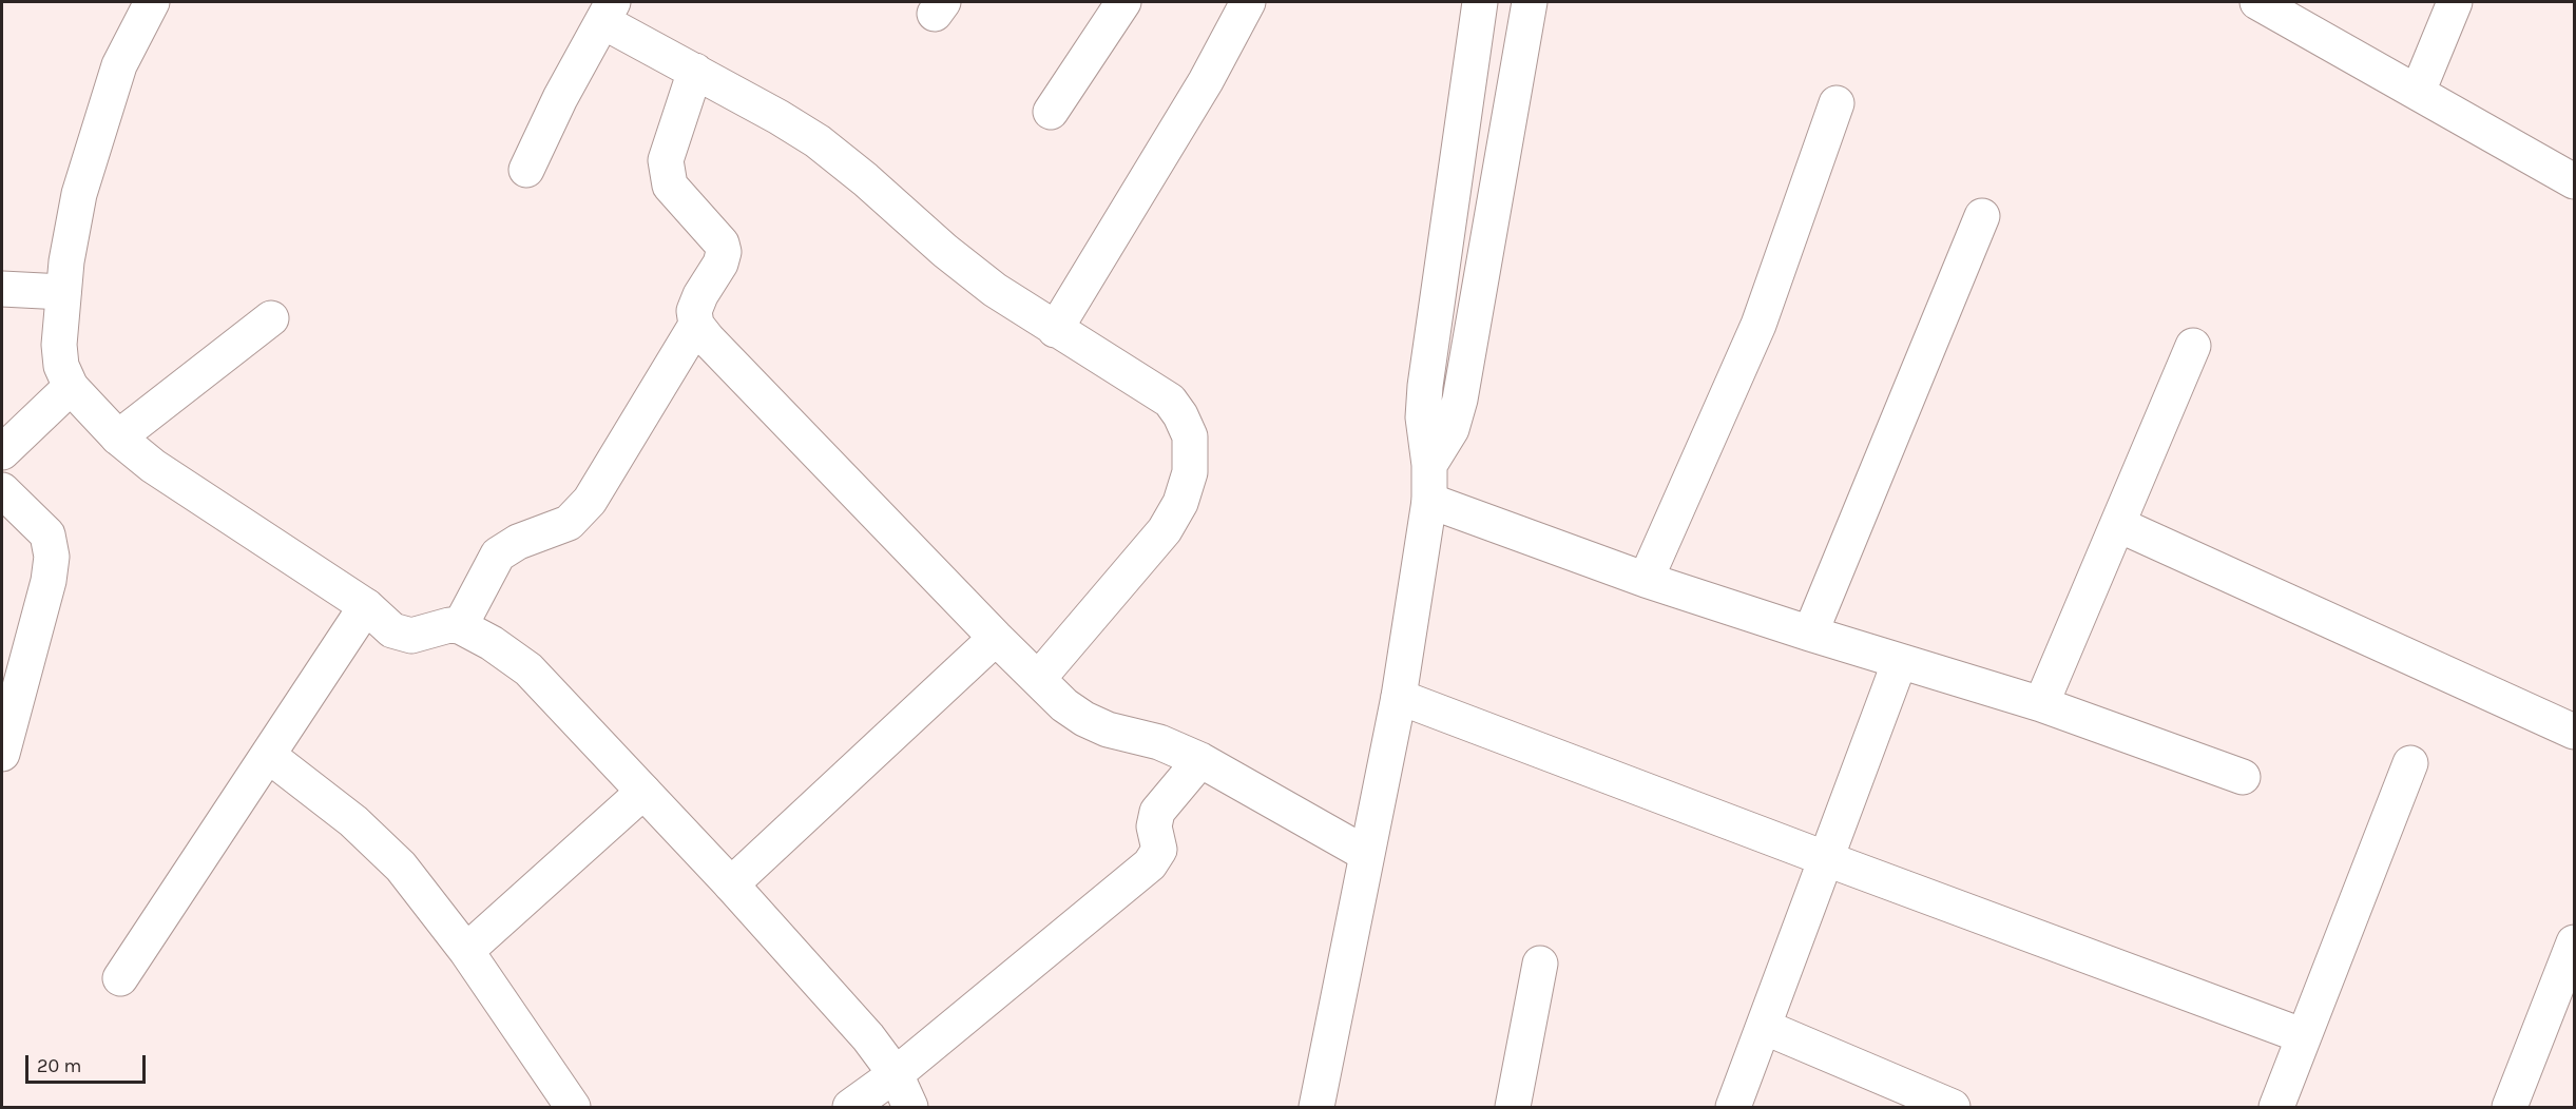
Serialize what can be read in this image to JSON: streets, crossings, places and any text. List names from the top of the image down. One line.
{"scale_bar":"20 m"}
